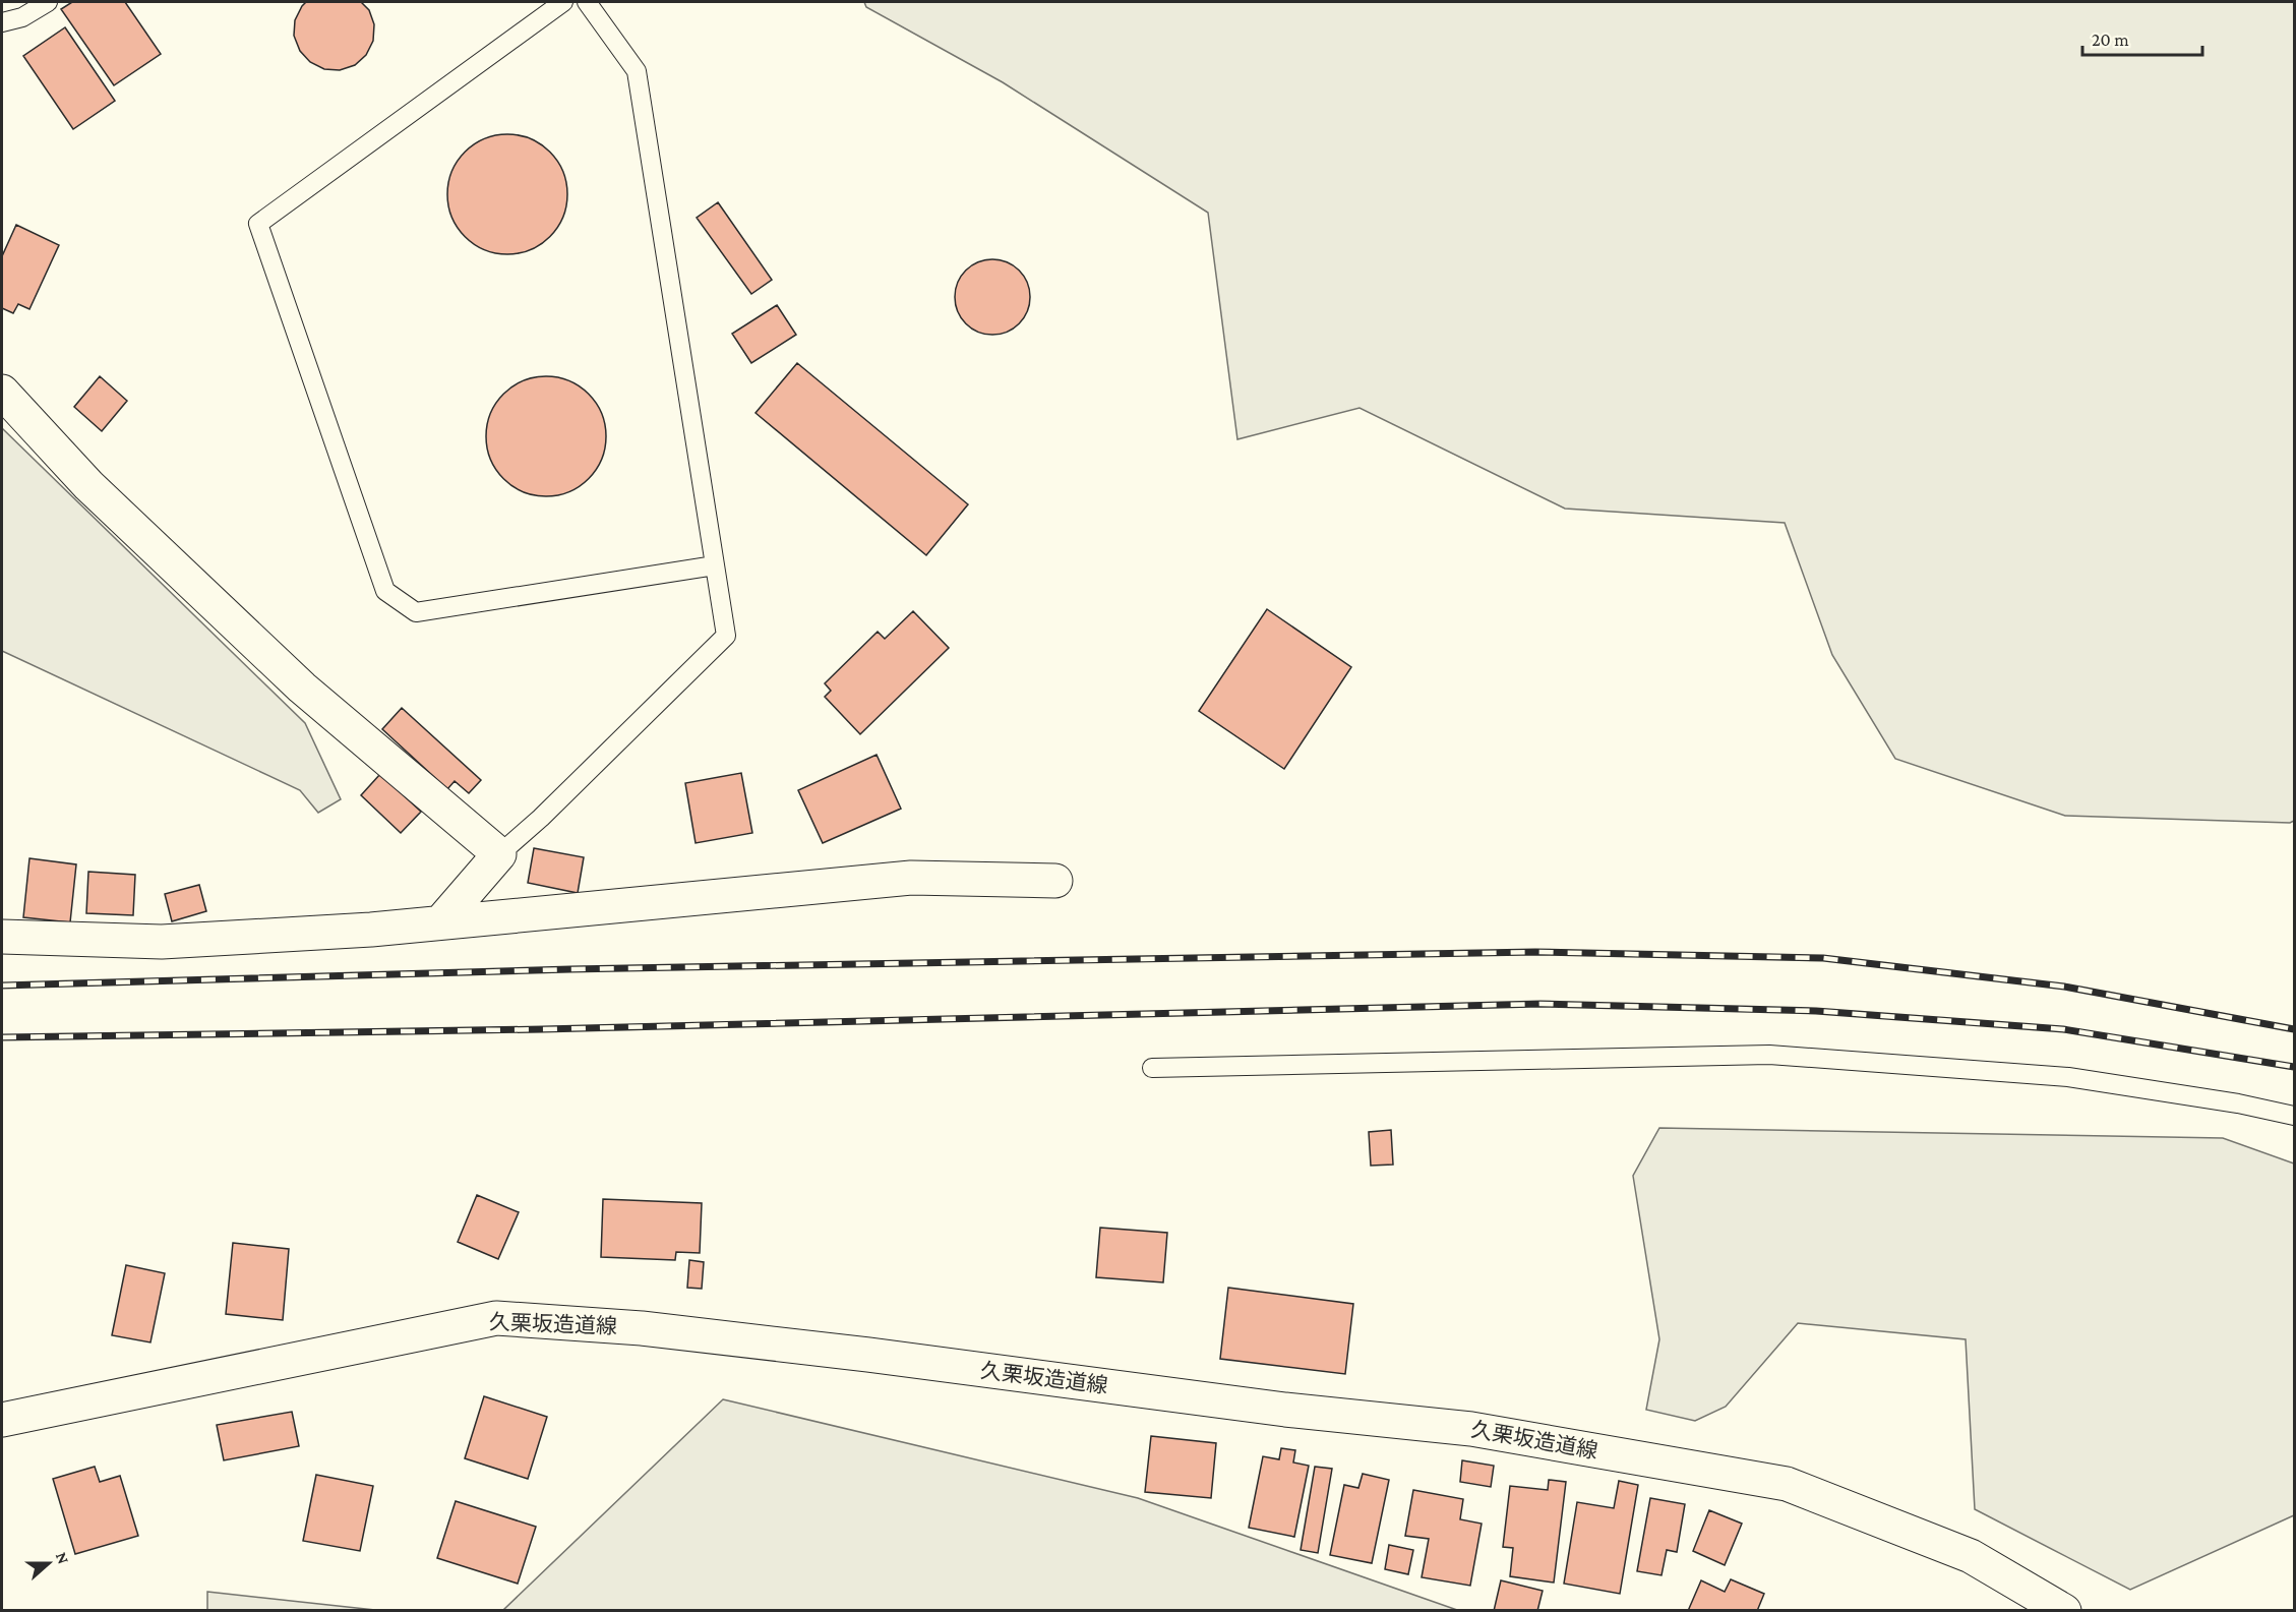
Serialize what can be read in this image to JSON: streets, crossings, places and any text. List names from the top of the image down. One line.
{"streets":{"main road":["久栗坂造道線"]},"scale_bar":"20 m","north":"right"}
